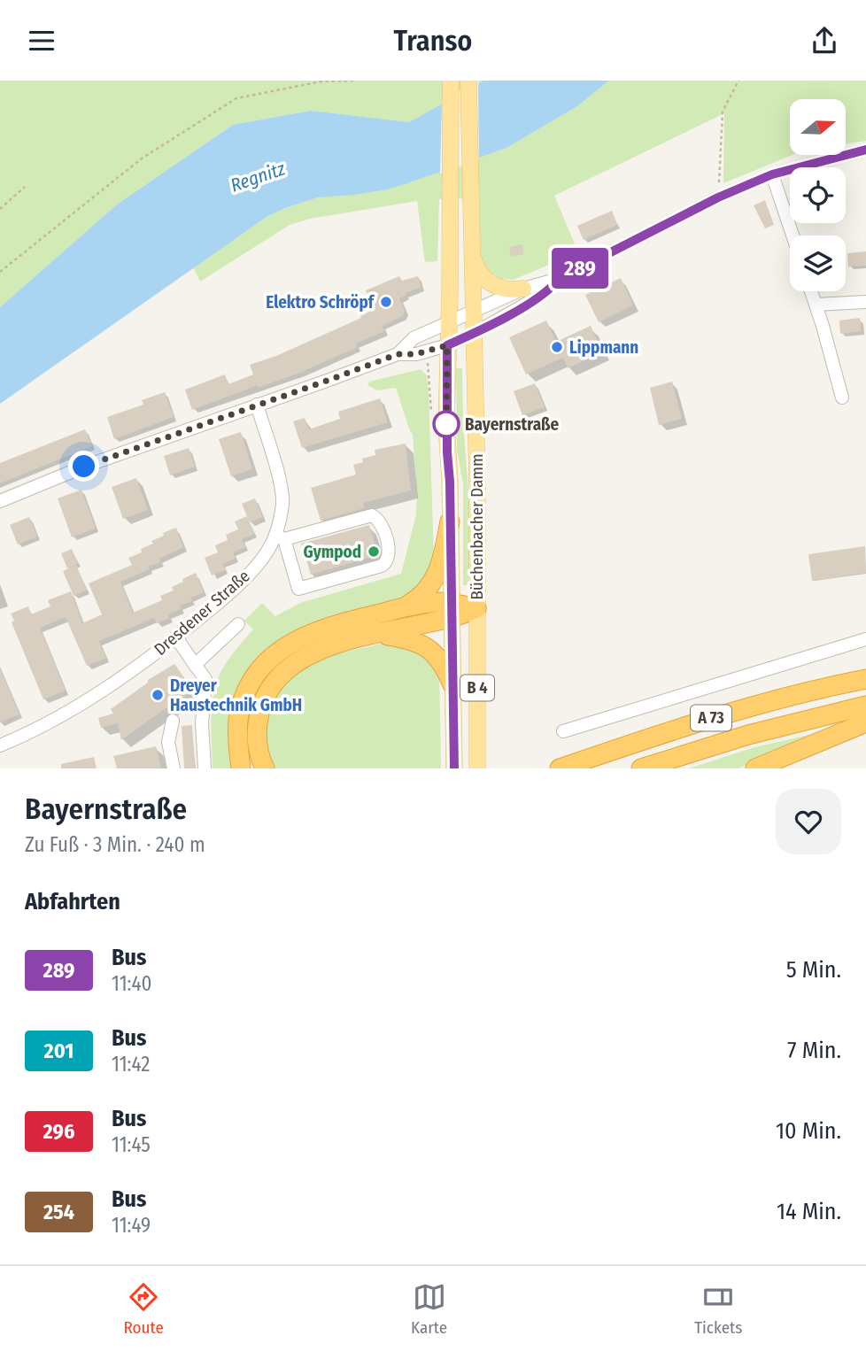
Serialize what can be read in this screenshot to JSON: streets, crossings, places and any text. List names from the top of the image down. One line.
{"streets":{"highway":["A 73"],"main road":["Büchenbacher Damm","B 4"],"street":["Dresdener Straße"]},"crossings":[["Büchenbacher Damm","B 4"]],"water":["Regnitz"],"places":["Elektro Schröpf","Lippmann","Bayernstraße","Gympod","Dreyer Haustechnik GmbH"],"lines":["bus line 289"],"north":"right","page":{"header":"Transo","on_map":"289","heading":[["Bayernstraße","Zu Fuß · 3 Min. · 240 m"],"Abfahrten"],"list":[{"mark":"289","name":"Bus","note":"11:40","value":"5 Min."},{"mark":"201","name":"Bus","note":"11:42","value":"7 Min."},{"mark":"296","name":"Bus","note":"11:45","value":"10 Min."},{"mark":"254","name":"Bus","note":"11:49","value":"14 Min."}],"tabs":["Route","Karte","Tickets"]}}
